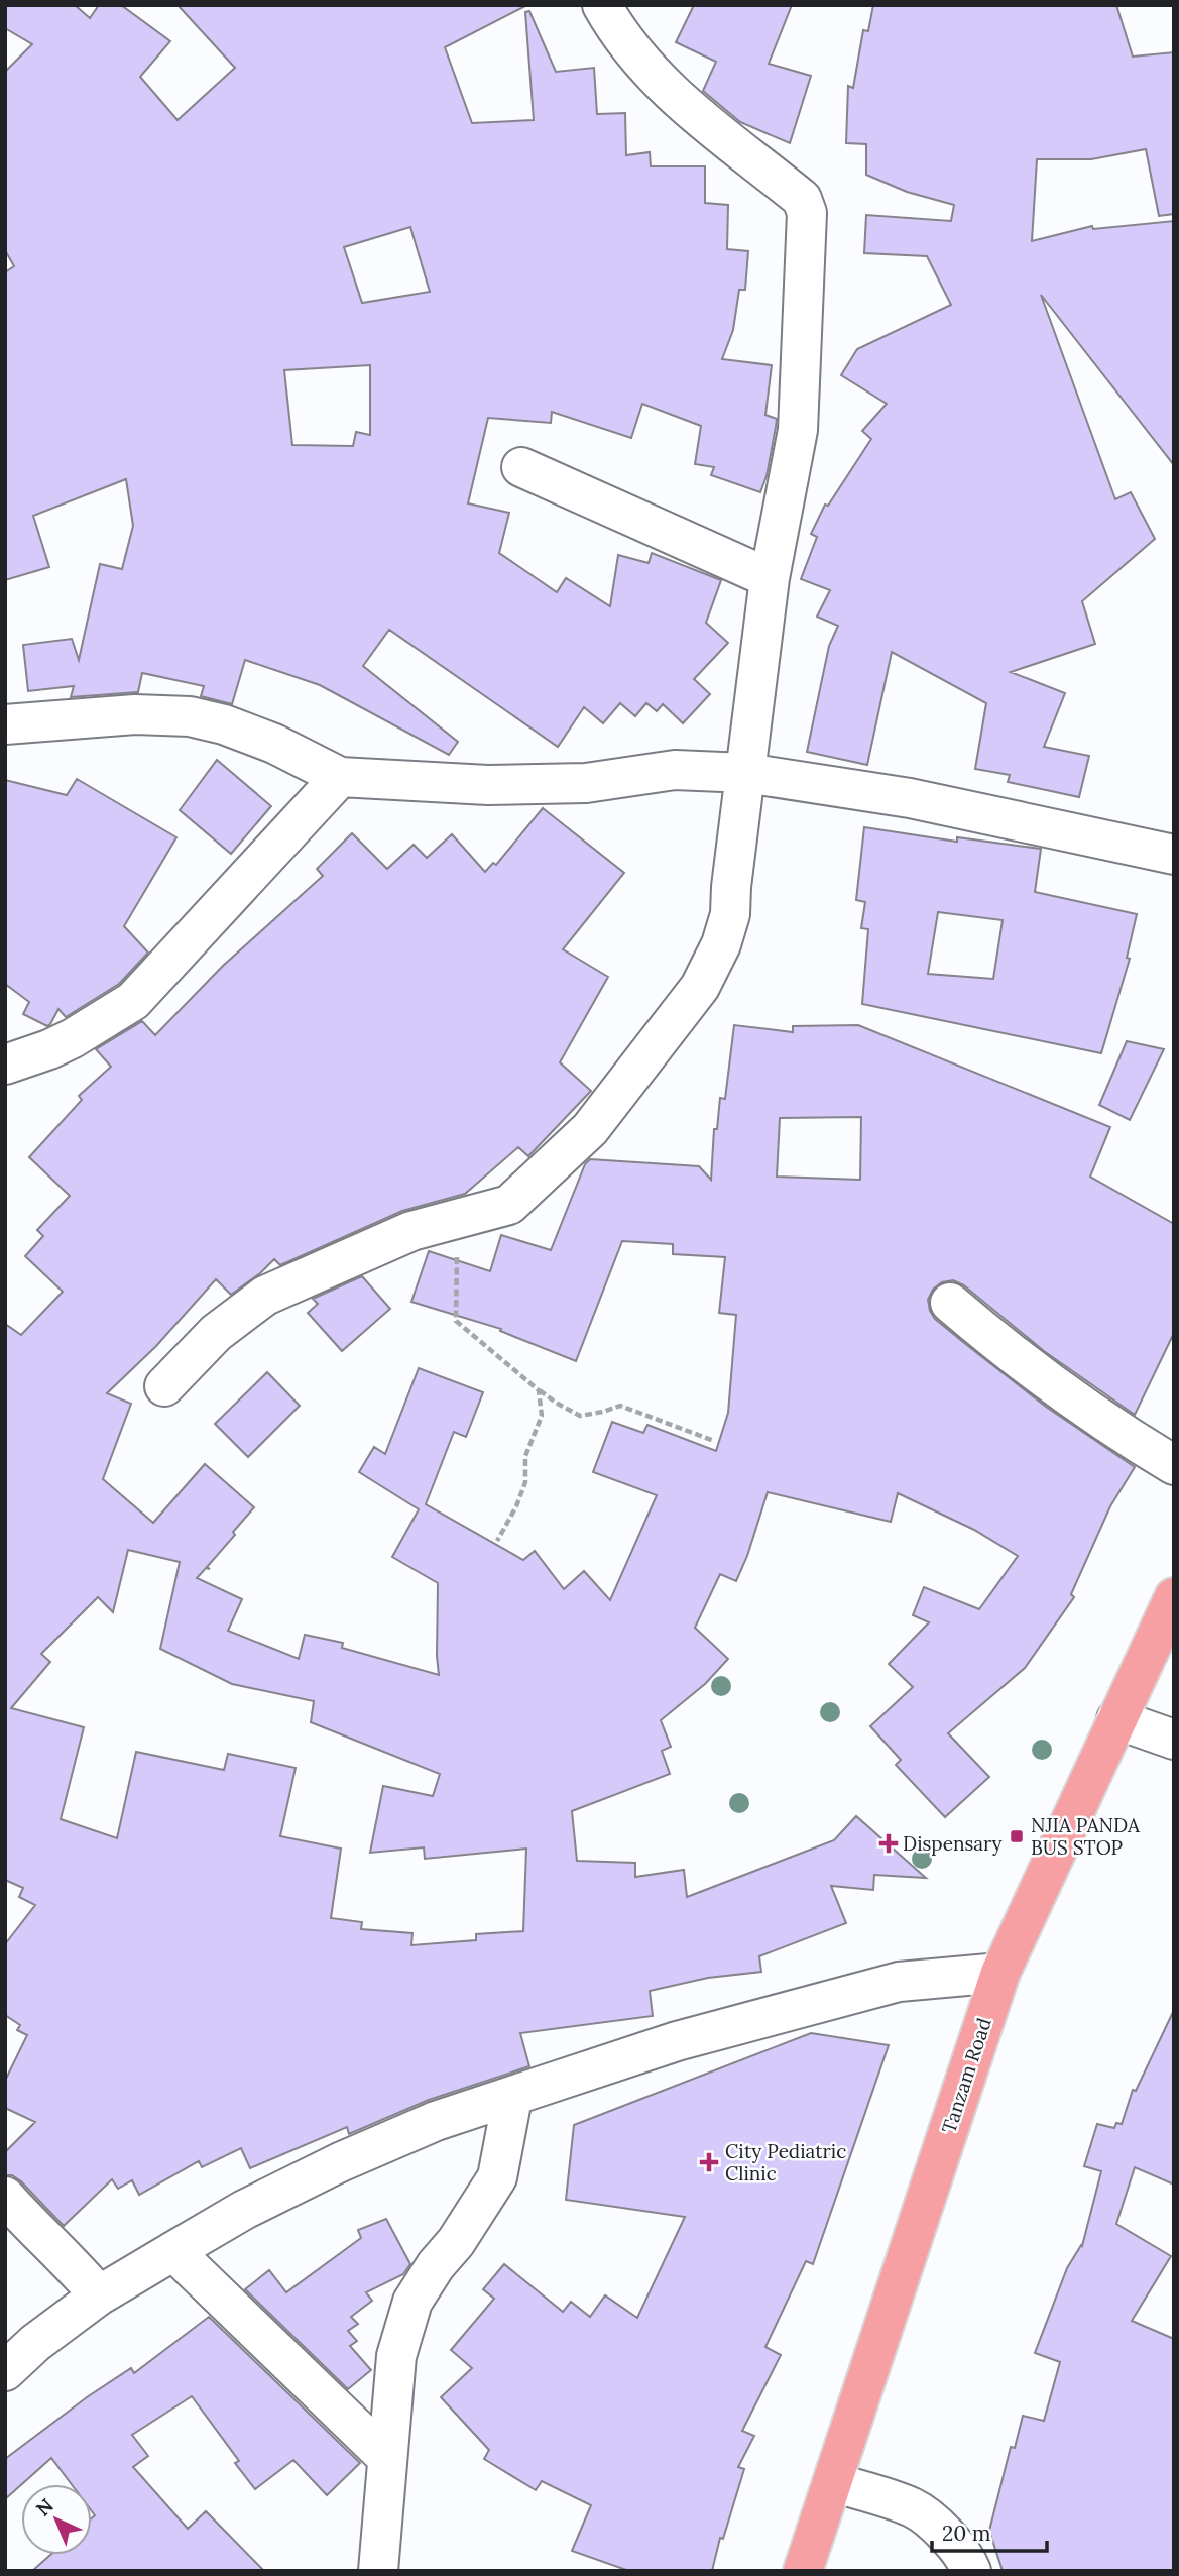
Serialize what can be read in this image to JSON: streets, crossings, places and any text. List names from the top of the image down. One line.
{"streets":{"highway":["Tanzam Road"]},"places":{"transit":["NJIA PANDA BUS STOP"],"health":["Dispensary","City Pediatric Clinic"]},"scale_bar":"20 m","north":"top left"}
